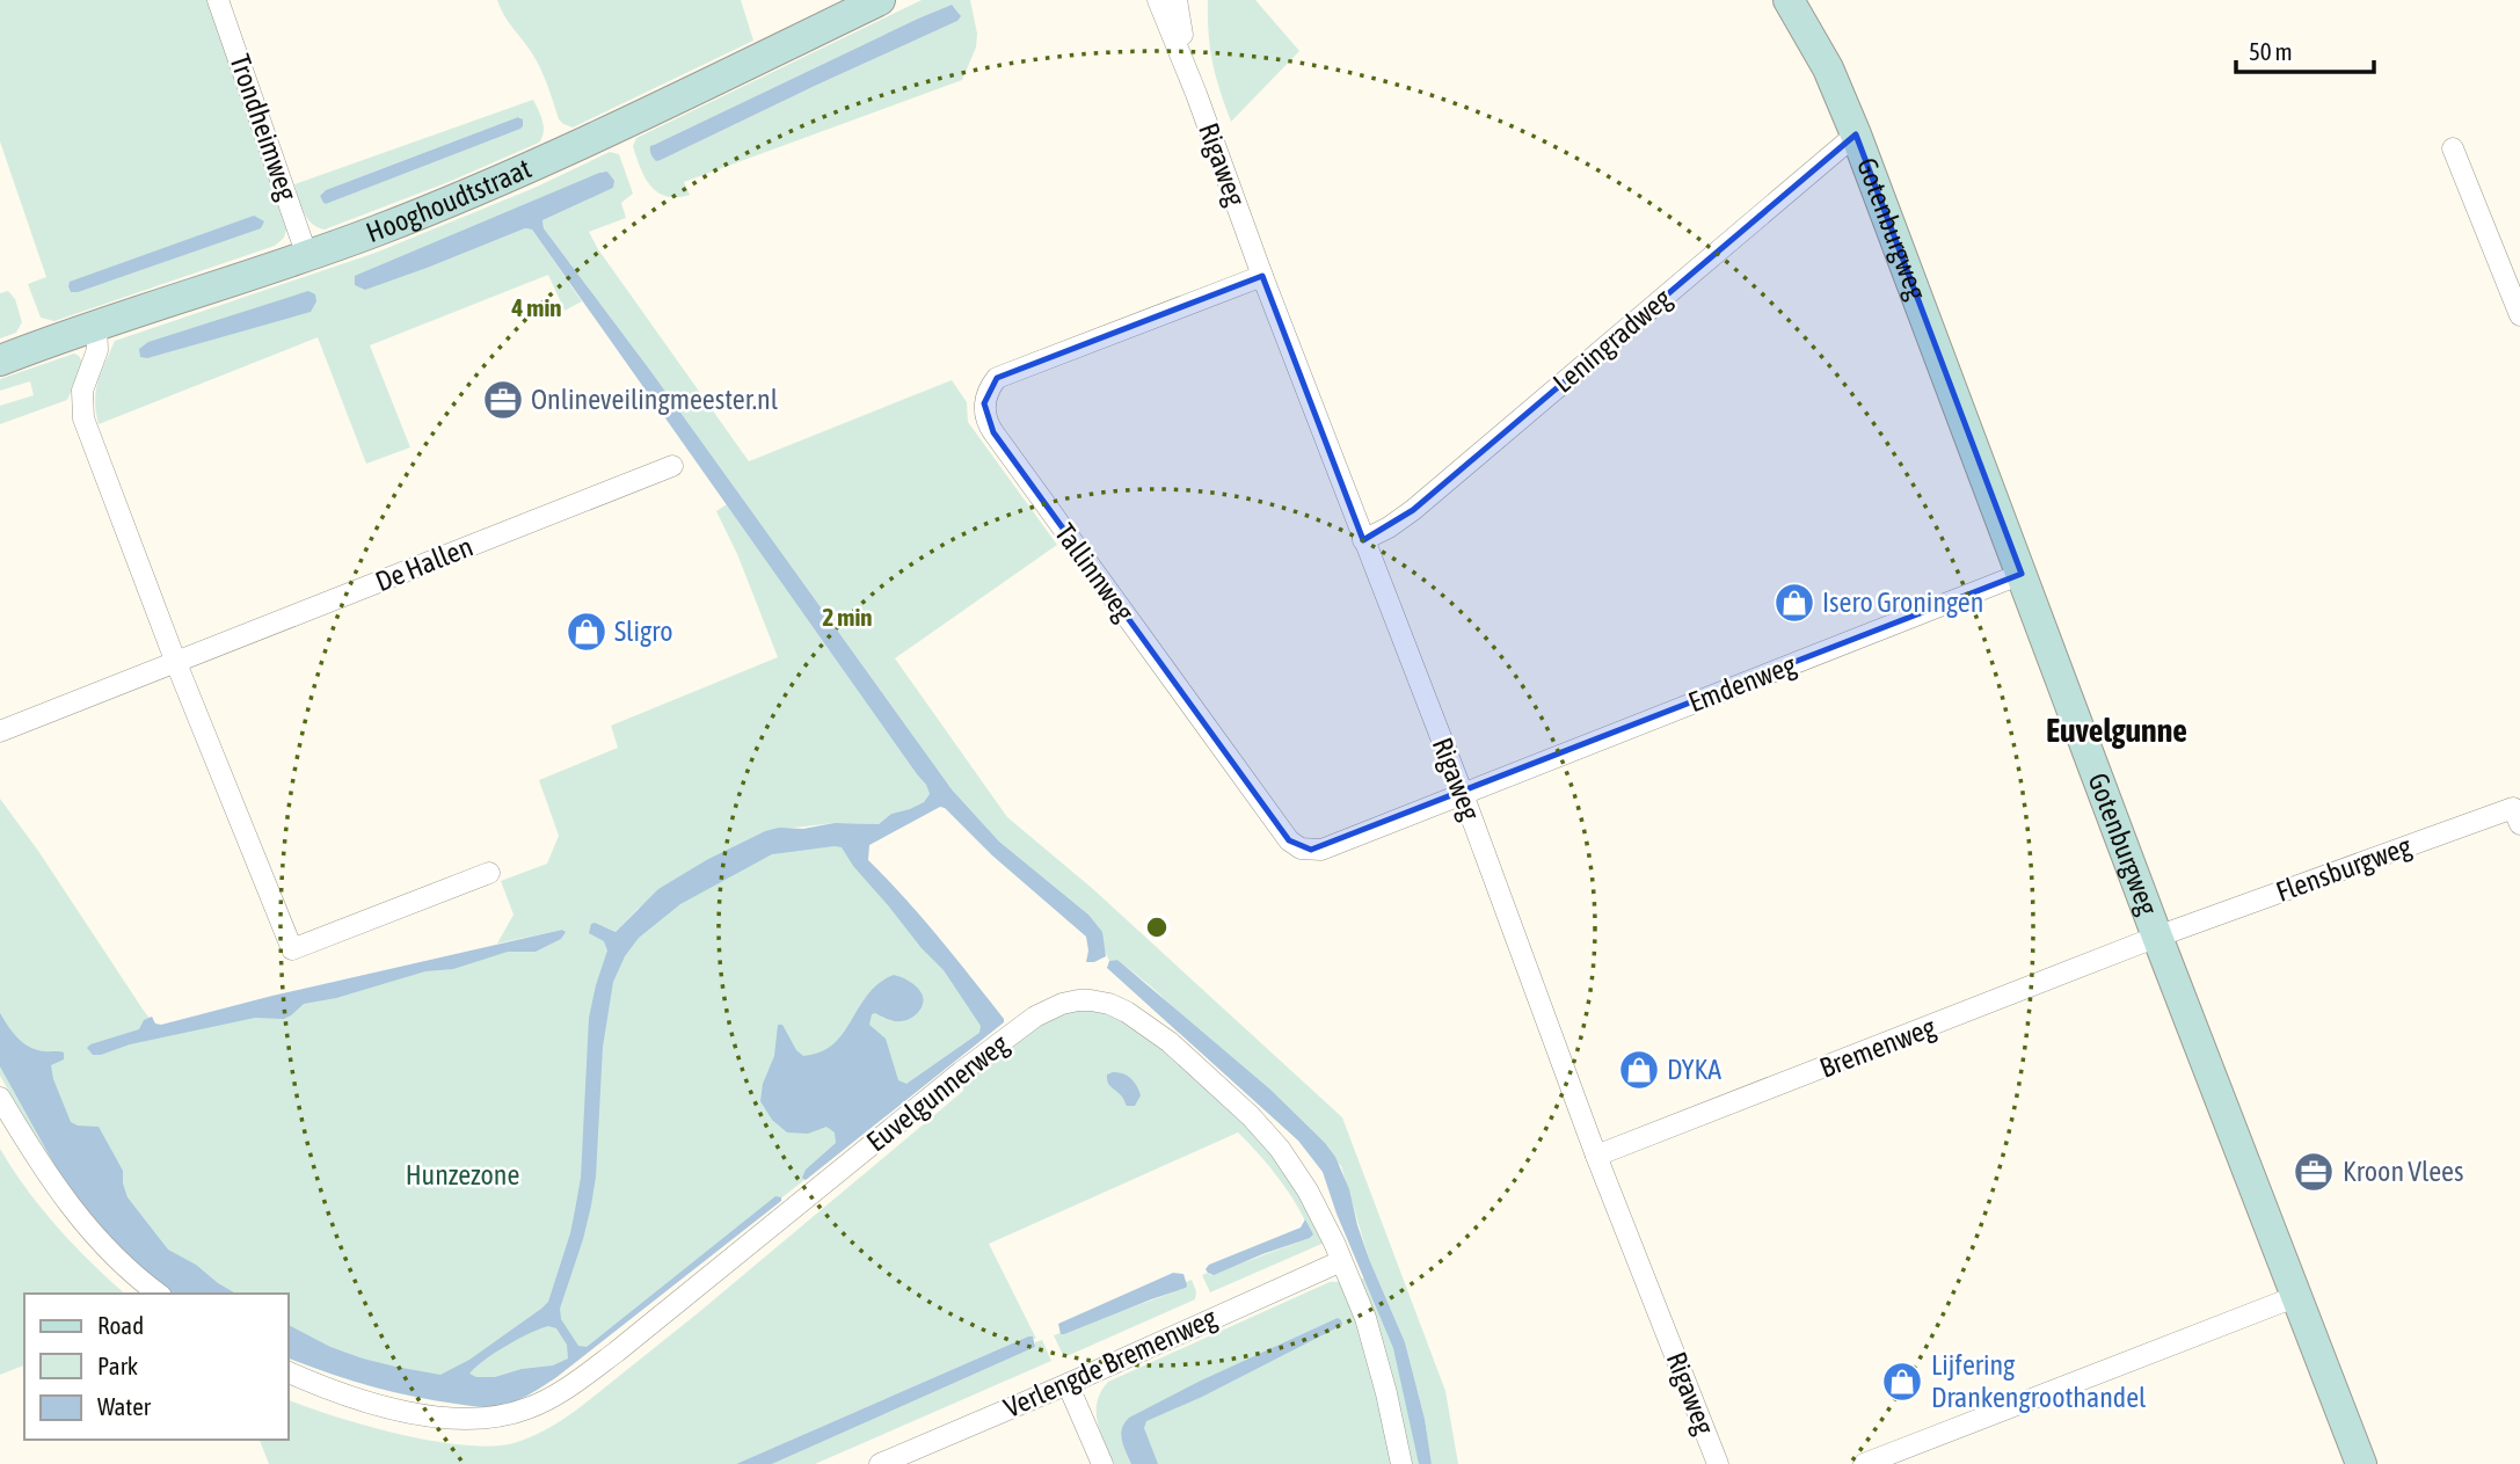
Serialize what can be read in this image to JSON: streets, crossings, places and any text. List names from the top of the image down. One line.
{"streets":{"street":["Trondheimweg","Rigaweg","Hooghoudtstraat","Gotenburgweg","Leningradweg","De Hallen","Tallinnweg","Emdenweg","Flensburgweg","Bremenweg","Euvelgunnerweg","Verlengde Bremenweg"]},"crossings":[["Trondheimweg","Hooghoudtstraat"],["Rigaweg","Leningradweg"],["Rigaweg","Tallinnweg"],["Rigaweg","Emdenweg"],["Rigaweg","Bremenweg"],["Gotenburgweg","Leningradweg"],["Gotenburgweg","Emdenweg"],["Gotenburgweg","Flensburgweg"],["Gotenburgweg","Bremenweg"],["Tallinnweg","Emdenweg"],["Flensburgweg","Bremenweg"],["Euvelgunnerweg","Verlengde Bremenweg"]],"districts":["Euvelgunne"],"parks":["Hunzezone"],"places":{"office":["Onlineveilingmeester.nl","Kroon Vlees"],"shop":["Isero Groningen","Sligro","DYKA","Lijfering Drankengroothandel"]},"legend":["Road","Park","Water"],"scale_bar":"50 m","rings":["4 min","2 min"]}
